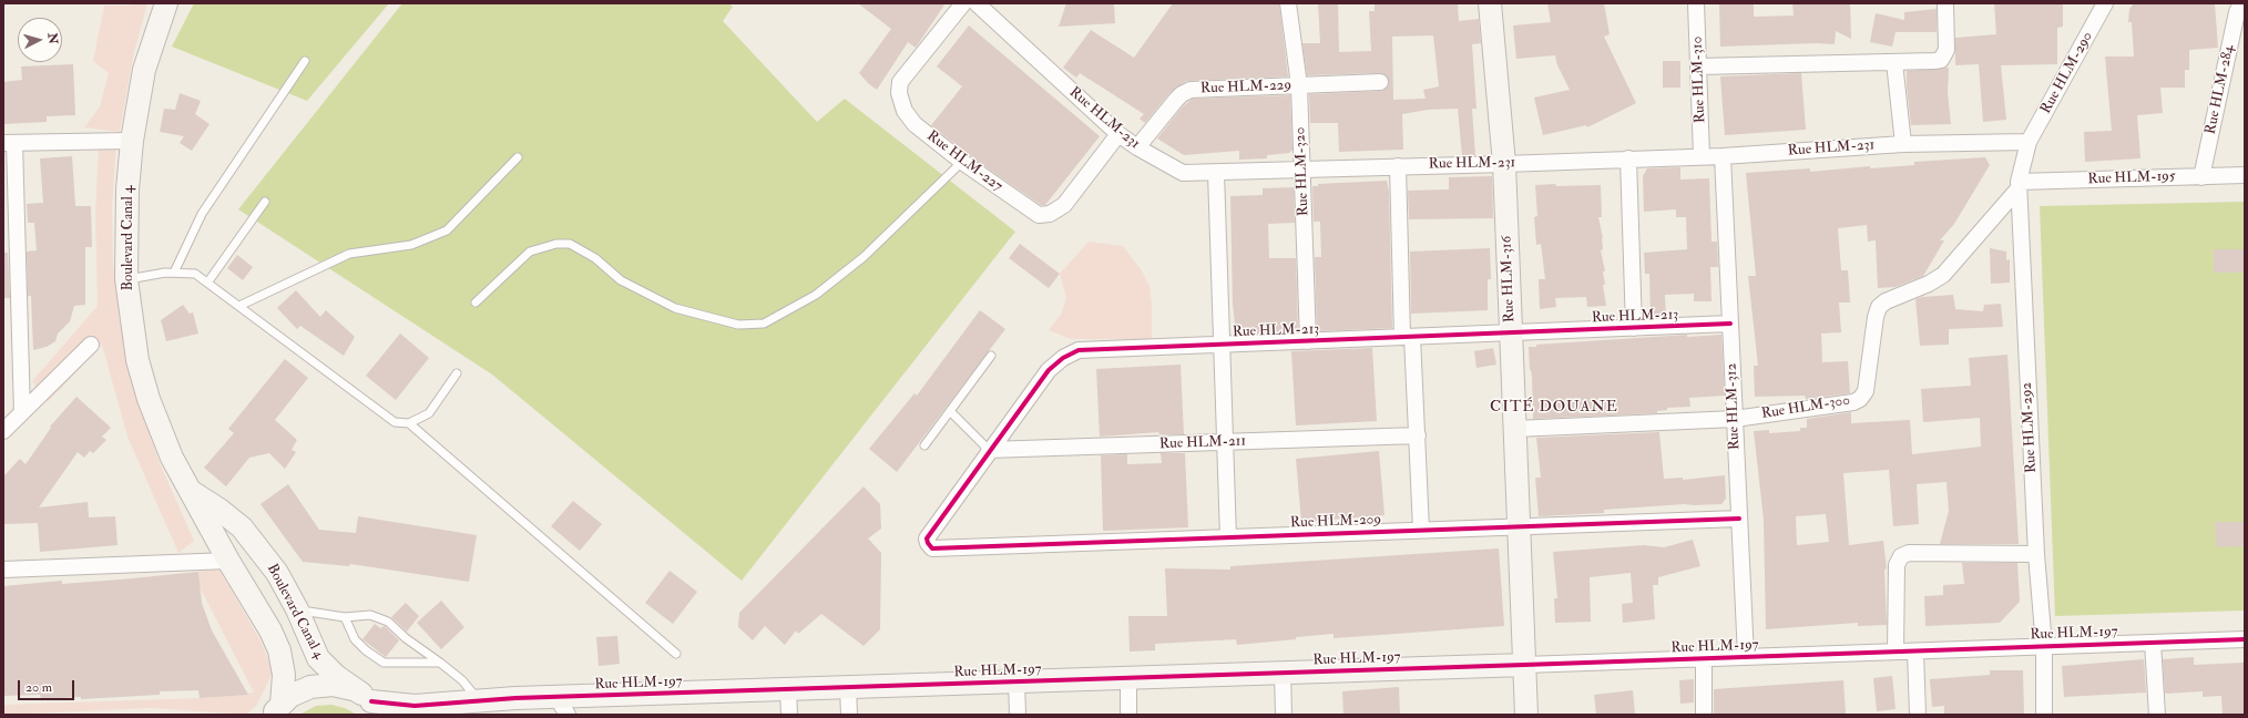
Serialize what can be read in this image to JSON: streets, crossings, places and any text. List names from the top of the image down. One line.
{"streets":{"street":["Rue HLM-290","Rue HLM-310","Rue HLM-229","Rue HLM-284","Rue HLM-231","Rue HLM-227","Rue HLM-320","Rue HLM-195","Boulevard Canal 4","Rue HLM-316","Rue HLM-213","Rue HLM-312","Rue HLM-300","Rue HLM-292","Rue HLM-211","Rue HLM-209","Rue HLM-197"]},"crossings":[["Rue HLM-290","Rue HLM-231"],["Rue HLM-290","Rue HLM-292"],["Rue HLM-310","Rue HLM-231"],["Rue HLM-229","Rue HLM-231"],["Rue HLM-229","Rue HLM-320"],["Rue HLM-284","Rue HLM-195"],["Rue HLM-231","Rue HLM-227"],["Rue HLM-231","Rue HLM-320"],["Rue HLM-231","Rue HLM-316"],["Rue HLM-231","Rue HLM-312"],["Rue HLM-231","Rue HLM-292"],["Rue HLM-320","Rue HLM-213"],["Rue HLM-195","Rue HLM-300"],["Rue HLM-195","Rue HLM-292"],["Boulevard Canal 4","Rue HLM-197"],["Rue HLM-316","Rue HLM-213"],["Rue HLM-316","Rue HLM-209"],["Rue HLM-316","Rue HLM-197"],["Rue HLM-213","Rue HLM-312"],["Rue HLM-213","Rue HLM-211"],["Rue HLM-213","Rue HLM-209"],["Rue HLM-312","Rue HLM-300"],["Rue HLM-312","Rue HLM-209"],["Rue HLM-312","Rue HLM-197"],["Rue HLM-300","Rue HLM-292"],["Rue HLM-292","Rue HLM-197"]],"districts":["CITÉ DOUANE"],"scale_bar":"20 m","north":"right"}
